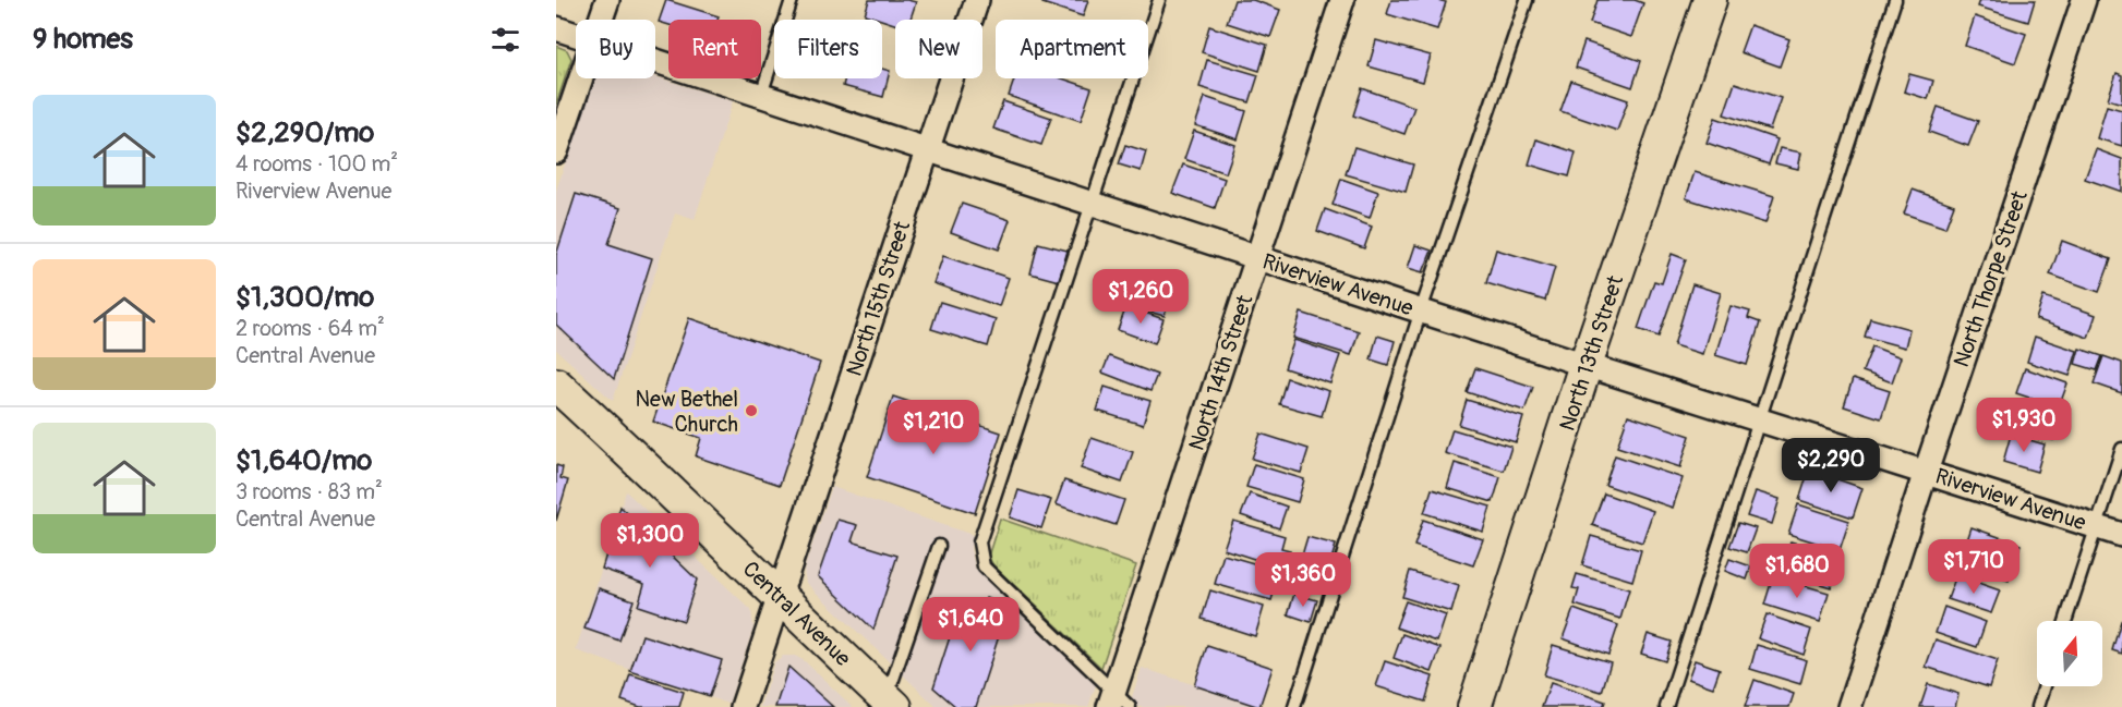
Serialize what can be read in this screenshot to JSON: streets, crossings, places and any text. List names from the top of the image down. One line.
{"streets":{"street":["North Thorpe Street","Riverview Avenue","North 15th Street","North 13th Street","North 14th Street","Central Avenue"]},"crossings":[["North Thorpe Street","Riverview Avenue"],["Riverview Avenue","North 15th Street"],["Riverview Avenue","North 13th Street"],["Riverview Avenue","North 14th Street"],["North 15th Street","Central Avenue"]],"places":["New Bethel Church"],"north":"top","page":{"heading":"9 homes","chip":["Buy","Rent","Filters","New","Apartment"],"list":[{"name":"$2,290/mo","note":"4 rooms · 100 m² · Riverview Avenue"},{"name":"$1,300/mo","note":"2 rooms · 64 m² · Central Avenue"},{"name":"$1,640/mo","note":"3 rooms · 83 m² · Central Avenue"}],"price":["$1,260","$1,930","$1,210","$2,290","$1,300","$1,710","$1,680","$1,360","$1,640"]}}
